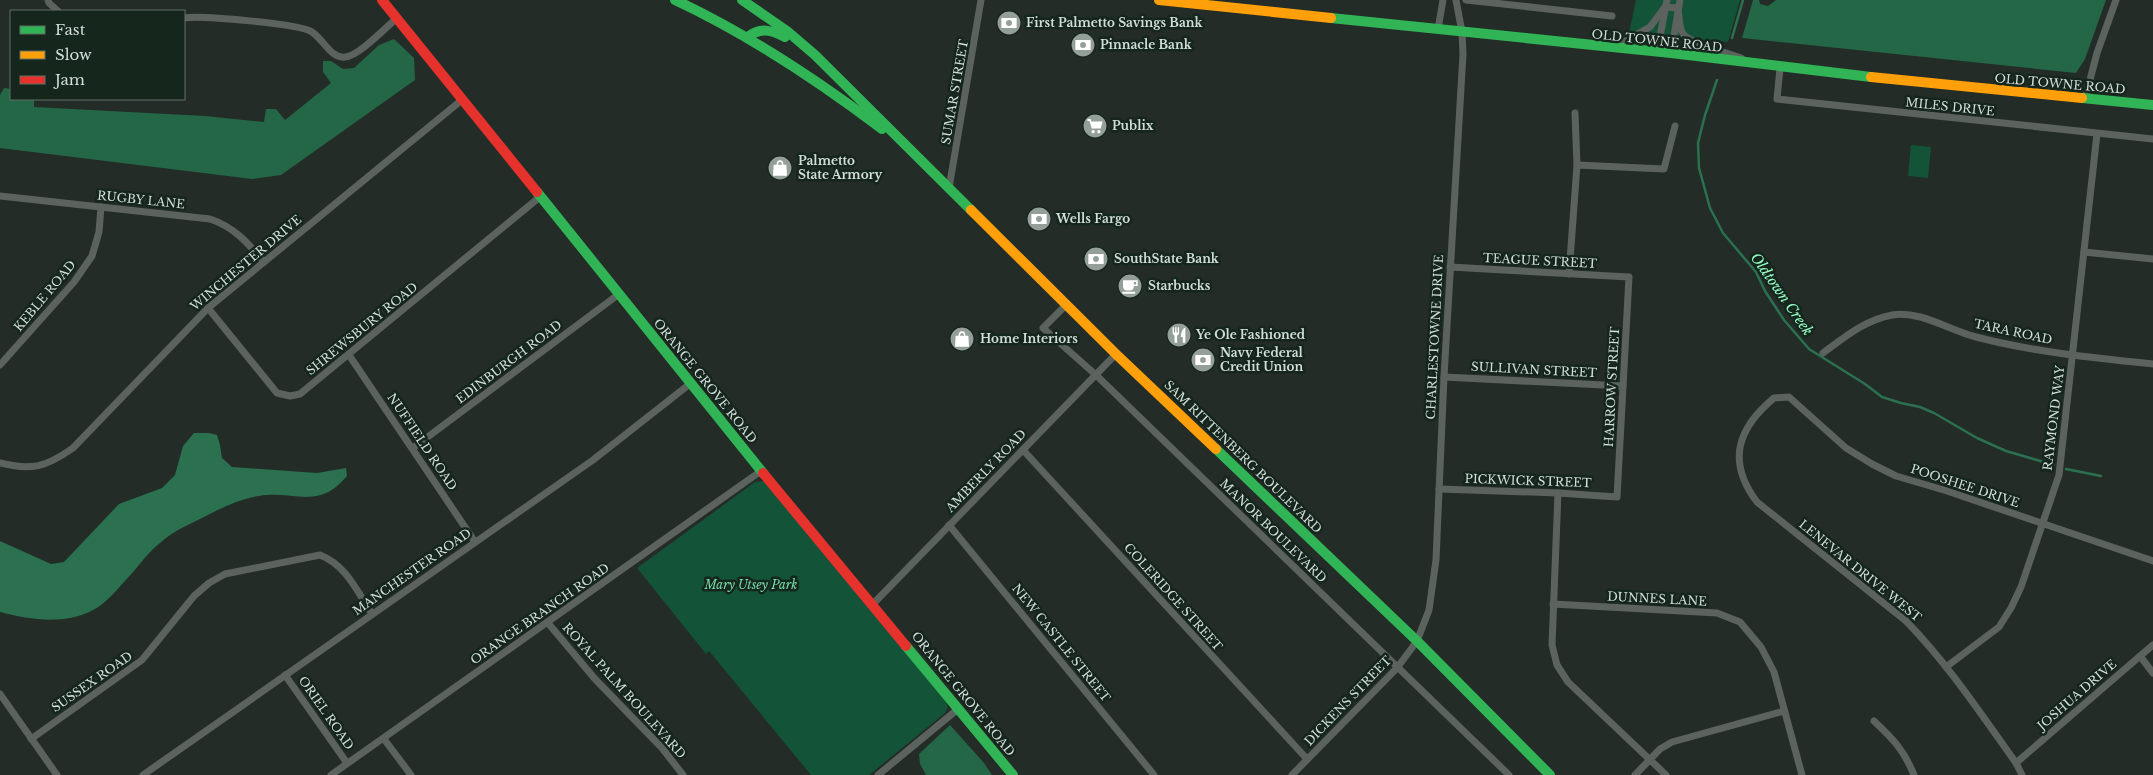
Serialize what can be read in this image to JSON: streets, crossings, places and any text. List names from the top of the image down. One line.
{"streets":{"main road":["OLD TOWNE ROAD","ORANGE GROVE ROAD","SAM RITTENBERG BOULEVARD"],"street":["SUMAR STREET","MILES DRIVE","RUGBY LANE","TEAGUE STREET","WINCHESTER DRIVE","KEBLE ROAD","SHREWSBURY ROAD","TARA ROAD","CHARLESTOWNE DRIVE","EDINBURGH ROAD","SULLIVAN STREET","HARROW STREET","RAYMOND WAY","NUFFIELD ROAD","AMBERLY ROAD","PICKWICK STREET","POOSHEE DRIVE","MANOR BOULEVARD","LENEVAR DRIVE WEST","MANCHESTER ROAD","COLERIDGE STREET","DUNNES LANE","ORANGE BRANCH ROAD","NEW CASTLE STREET","SUSSEX ROAD","ROYAL PALM BOULEVARD","JOSHUA DRIVE","DICKENS STREET","ORIEL ROAD"]},"crossings":[["OLD TOWNE ROAD","MILES DRIVE"],["OLD TOWNE ROAD","CHARLESTOWNE DRIVE"],["SUMAR STREET","SAM RITTENBERG BOULEVARD"],["MILES DRIVE","RAYMOND WAY"],["RUGBY LANE","WINCHESTER DRIVE"],["RUGBY LANE","KEBLE ROAD"],["TEAGUE STREET","CHARLESTOWNE DRIVE"],["TEAGUE STREET","HARROW STREET"],["WINCHESTER DRIVE","SHREWSBURY ROAD"],["WINCHESTER DRIVE","ORANGE GROVE ROAD"],["SHREWSBURY ROAD","ORANGE GROVE ROAD"],["SHREWSBURY ROAD","NUFFIELD ROAD"],["TARA ROAD","RAYMOND WAY"],["CHARLESTOWNE DRIVE","SULLIVAN STREET"],["CHARLESTOWNE DRIVE","SAM RITTENBERG BOULEVARD"],["CHARLESTOWNE DRIVE","PICKWICK STREET"],["CHARLESTOWNE DRIVE","DICKENS STREET"],["EDINBURGH ROAD","ORANGE GROVE ROAD"],["EDINBURGH ROAD","NUFFIELD ROAD"],["SULLIVAN STREET","HARROW STREET"],["ORANGE GROVE ROAD","AMBERLY ROAD"],["ORANGE GROVE ROAD","MANCHESTER ROAD"],["ORANGE GROVE ROAD","ORANGE BRANCH ROAD"],["HARROW STREET","PICKWICK STREET"],["RAYMOND WAY","POOSHEE DRIVE"],["RAYMOND WAY","LENEVAR DRIVE WEST"],["NUFFIELD ROAD","MANCHESTER ROAD"],["SAM RITTENBERG BOULEVARD","AMBERLY ROAD"],["SAM RITTENBERG BOULEVARD","MANOR BOULEVARD"],["SAM RITTENBERG BOULEVARD","DICKENS STREET"],["AMBERLY ROAD","MANOR BOULEVARD"],["AMBERLY ROAD","COLERIDGE STREET"],["AMBERLY ROAD","NEW CASTLE STREET"],["POOSHEE DRIVE","LENEVAR DRIVE WEST"],["MANOR BOULEVARD","DICKENS STREET"],["LENEVAR DRIVE WEST","JOSHUA DRIVE"],["MANCHESTER ROAD","SUSSEX ROAD"],["MANCHESTER ROAD","ORIEL ROAD"],["COLERIDGE STREET","DICKENS STREET"],["ORANGE BRANCH ROAD","ROYAL PALM BOULEVARD"],["ORANGE BRANCH ROAD","ORIEL ROAD"]],"water":["Oldtown Creek"],"parks":["Mary Utsey Park"],"places":{"bank":["First Palmetto Savings Bank","Pinnacle Bank","Wells Fargo","SouthState Bank","Navy Federal Credit Union"],"supermarket":["Publix"],"shop":["Palmetto State Armory","Home Interiors"],"cafe":["Starbucks"],"restaurant":["Ye Ole Fashioned"]},"legend":["Fast","Slow","Jam"]}
